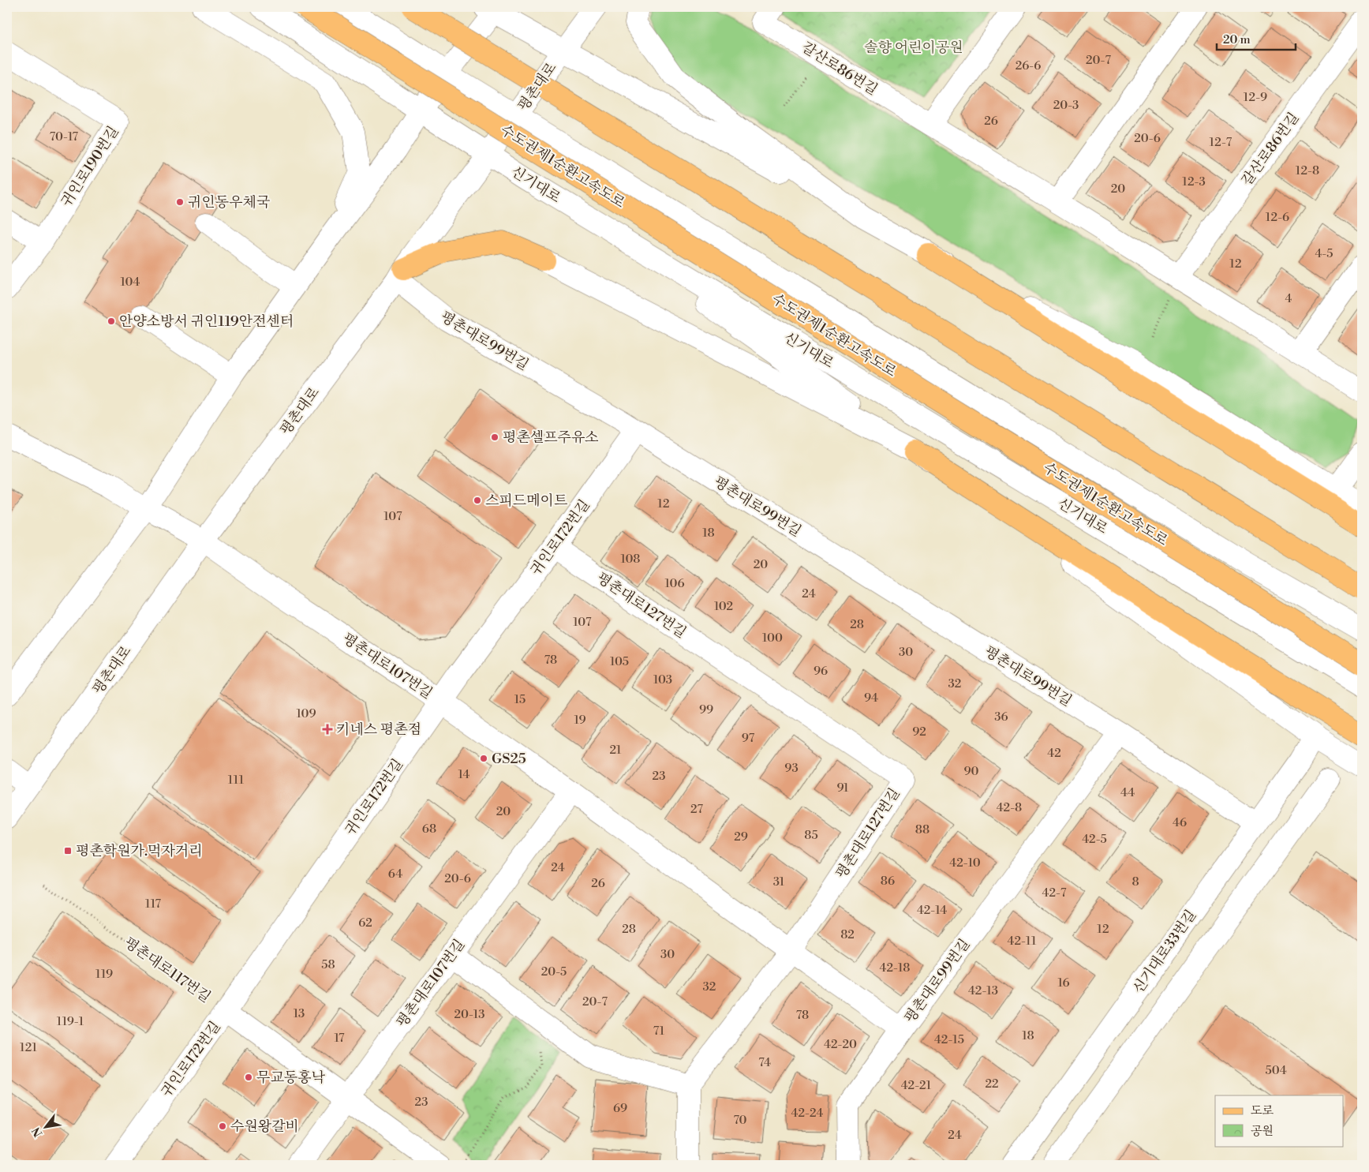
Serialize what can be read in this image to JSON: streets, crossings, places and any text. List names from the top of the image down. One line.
{"streets":{"main road":["수도권제1순환고속도로"],"street":["갈산로86번길","평촌대로","귀인로190번길","신기대로","평촌대로99번길","귀인로172번길","평촌대로127번길","평촌대로107번길","신기대로33번길","평촌대로117번길"]},"crossings":[["평촌대로","신기대로"],["평촌대로","평촌대로99번길"],["평촌대로","평촌대로107번길"],["평촌대로99번길","귀인로172번길"],["평촌대로99번길","평촌대로107번길"],["평촌대로99번길","신기대로33번길"],["귀인로172번길","평촌대로127번길"],["귀인로172번길","평촌대로107번길"],["귀인로172번길","평촌대로117번길"],["평촌대로127번길","평촌대로107번길"],["평촌대로107번길","평촌대로117번길"]],"parks":["솔향 어린이공원"],"places":{"other":["귀인동우체국","안양소방서 귀인119안전센터","평촌셀프주유소","스피드메이트","GS25","무교동홍낙","수원왕갈비"],"health":["키네스 평촌점"],"transit":["평촌학원가.먹자거리"]},"house_numbers":["20-7","26-6","12-9","20-3","26","70-17","20-6","12-7","12-8","12-3","20","12-6","4-5","12","104","4","12","107","18","108","20","106","24","102","107","28","100","30","78","105","96","103","32","94","15","99","109","36","19","92","97","21","42","93","90","14","23","111","91","44","42-8","27","20","46","68","88","85","29","42-5","42-10","24","64","20-6","86","31","8","26","42-7","117","42-14","62","28","12","82","42-11","30","58","42-18","20-5","119","16","32","42-13","20-7","13","20-13","78","119-1","71","18","17","42-15","42-20","121","74","504","22","42-21","23","69","42-24","70","24"],"legend":["도로","공원"],"scale_bar":"20 m","north":"bottom left"}
